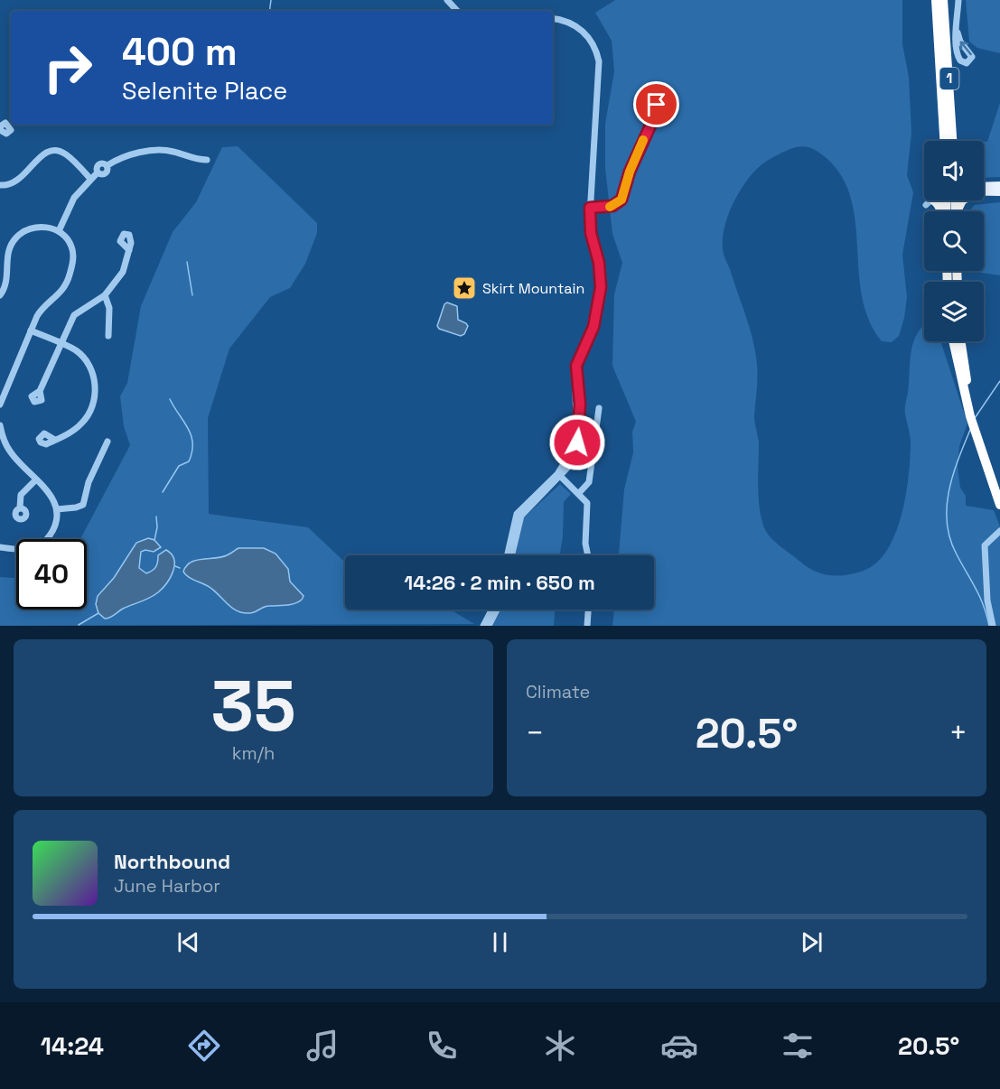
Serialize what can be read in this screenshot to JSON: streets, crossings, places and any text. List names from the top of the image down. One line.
{"streets":{"highway":["1"]},"places":{"place":["Skirt Mountain"]},"page":{"turn":["400 m","Selenite Place"],"limit":"40","trip":"14:26 · 2 min · 650 m","tile":[["35","km/h"],"Climate"],"heat":["−","20.5°","+"],"song":["Northbound","June Harbor"],"tabs":["14:24","20.5°"]}}
